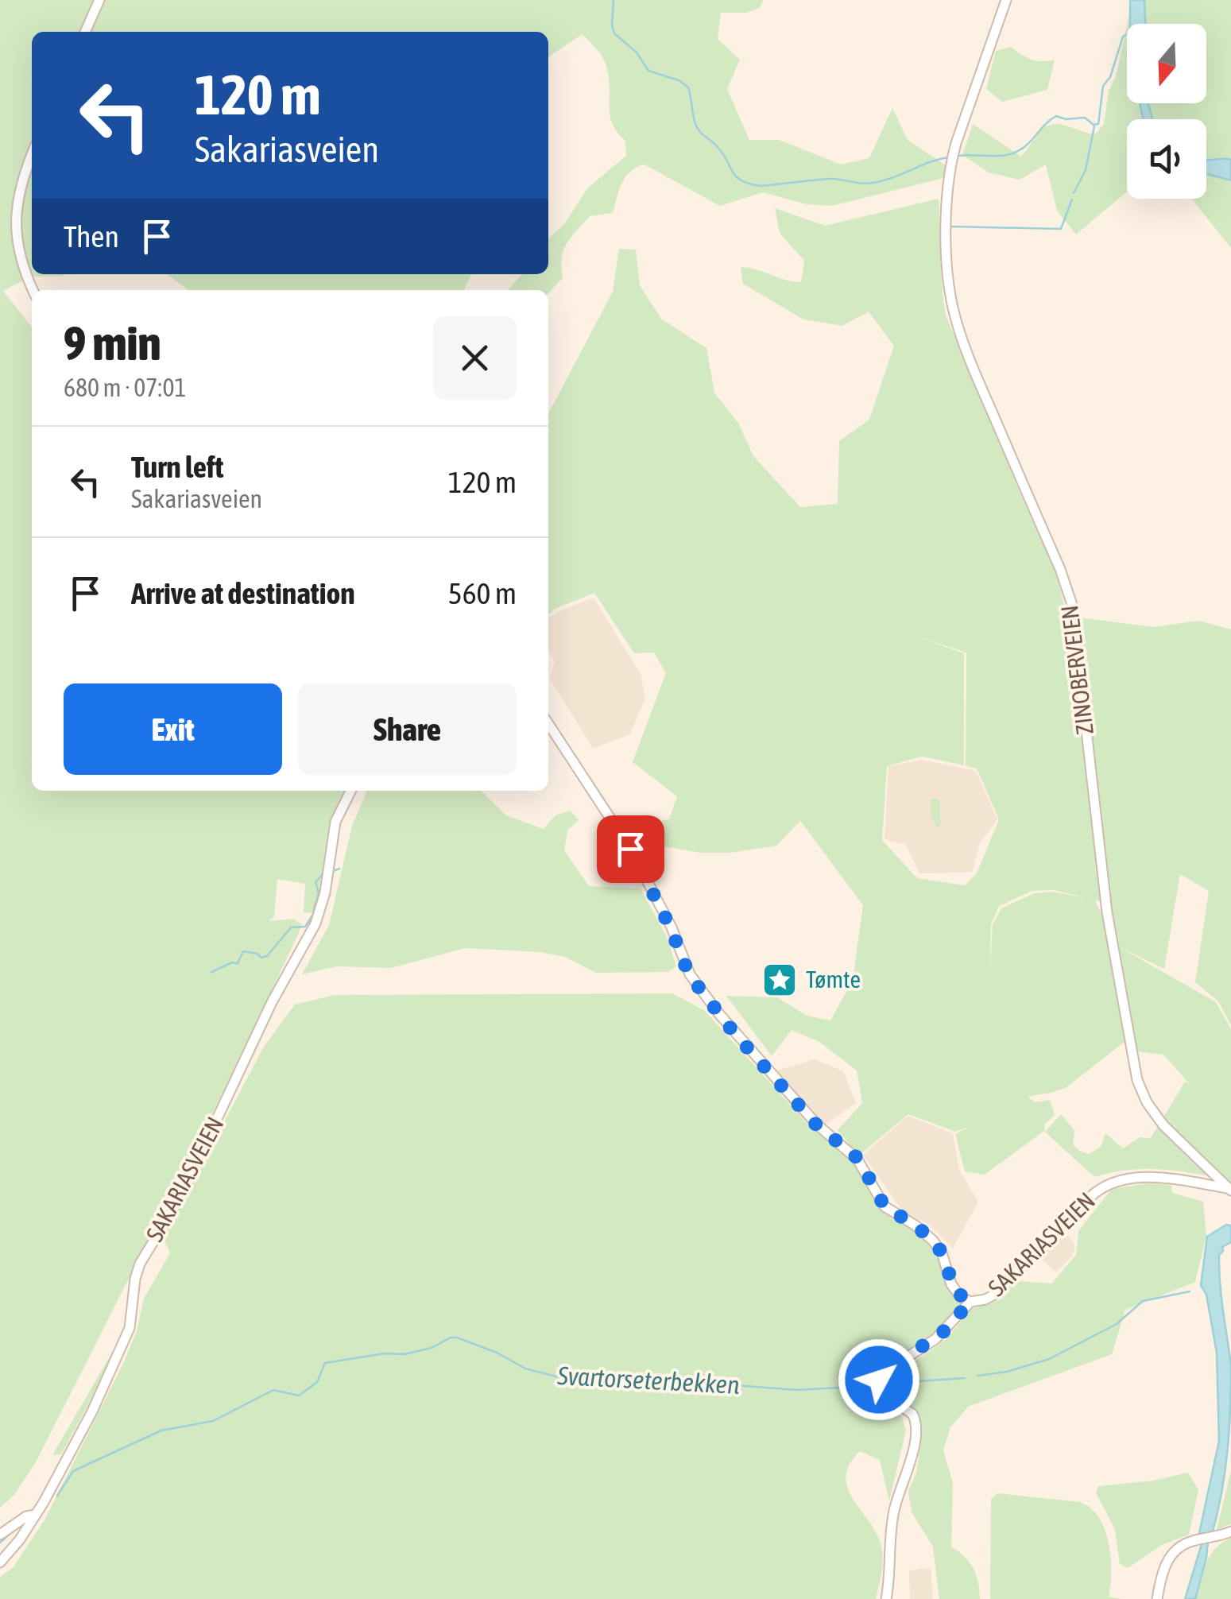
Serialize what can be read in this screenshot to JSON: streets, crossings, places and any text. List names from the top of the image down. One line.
{"streets":{"street":["ZINOBERVEIEN","SAKARIASVEIEN"]},"crossings":[["ZINOBERVEIEN","SAKARIASVEIEN"]],"water":["Svartorseterbekken"],"places":{"place":["Tømte"]},"north":"bottom","page":{"turn":["120 m","Sakariasveien"],"then":"Then","heading":["9 min","680 m · 07:01"],"list":[{"name":"Turn left","note":"Sakariasveien","value":"120 m"},{"name":"Arrive at destination","value":"560 m"}],"buttons":["Exit","Share"]}}
